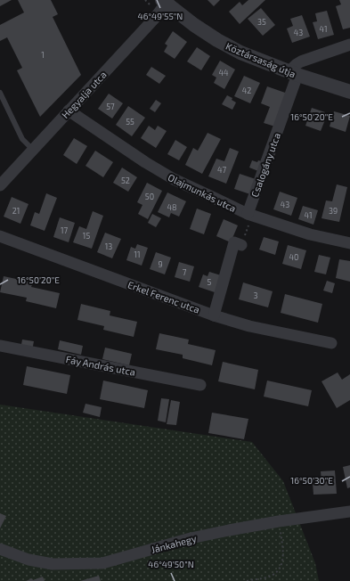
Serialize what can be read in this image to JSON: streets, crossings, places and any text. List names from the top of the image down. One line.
{"streets":{"street":["Köztársaság útja","Hegyalja utca","Csalogány utca","Olajmunkás utca","Erkel Ferenc utca","Fáy András utca","Jánkahegy"]},"crossings":[["Köztársaság útja","Hegyalja utca"],["Köztársaság útja","Csalogány utca"],["Hegyalja utca","Olajmunkás utca"],["Csalogány utca","Olajmunkás utca"]],"house_numbers":["35","41","43","1","44","42","57","55","47","52","50","43","48","21","39","41","17","15","13","11","40","9","7","5","3"],"coordinates":["46°49'55\"N","16°50'20\"E","16°50'30\"E","46°49'50\"N"]}
